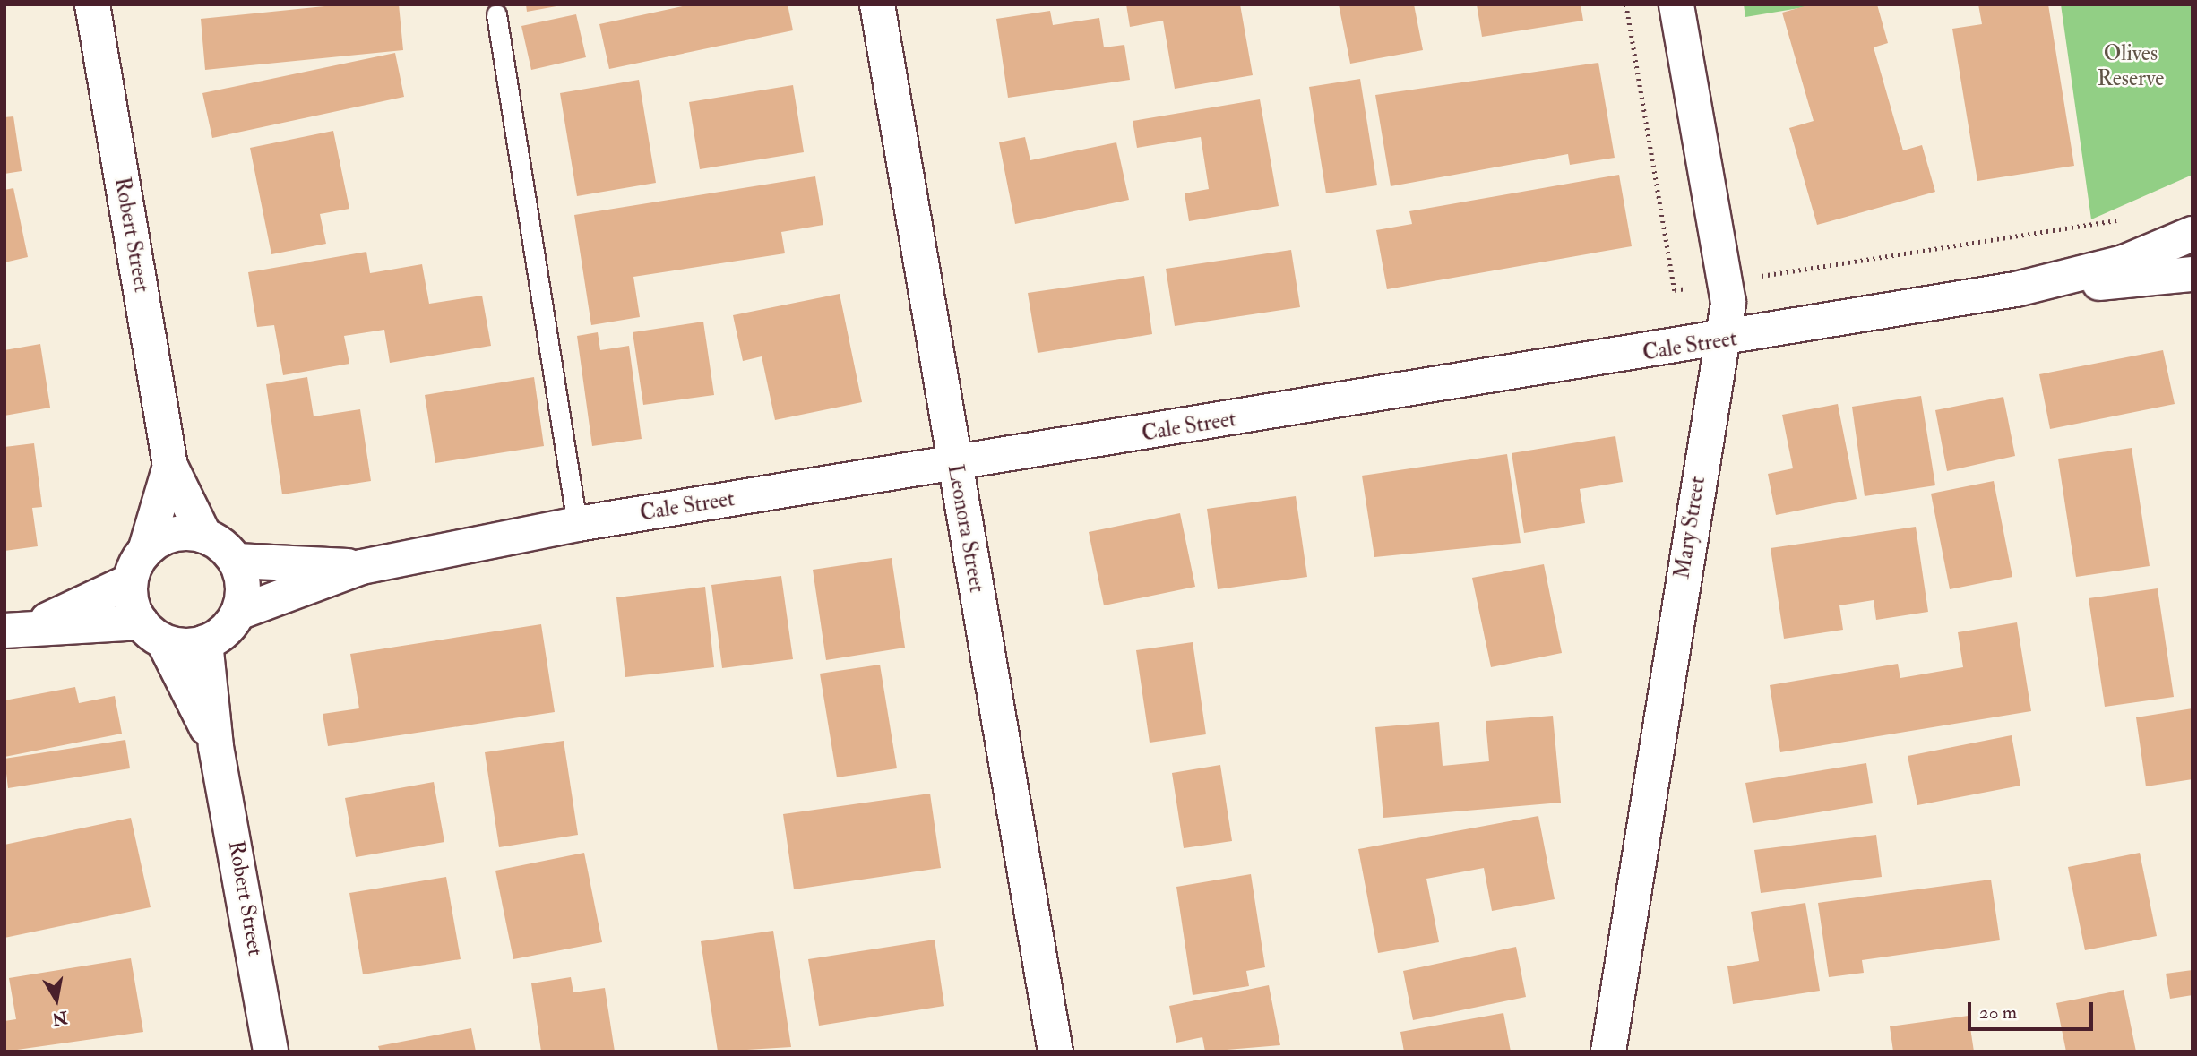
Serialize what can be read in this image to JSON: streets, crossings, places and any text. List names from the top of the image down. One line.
{"streets":{"street":["Robert Street","Cale Street","Mary Street","Leonora Street"]},"crossings":[["Robert Street","Cale Street"],["Cale Street","Mary Street"],["Cale Street","Leonora Street"]],"parks":["Olives Reserve"],"scale_bar":"20 m","north":"bottom"}
